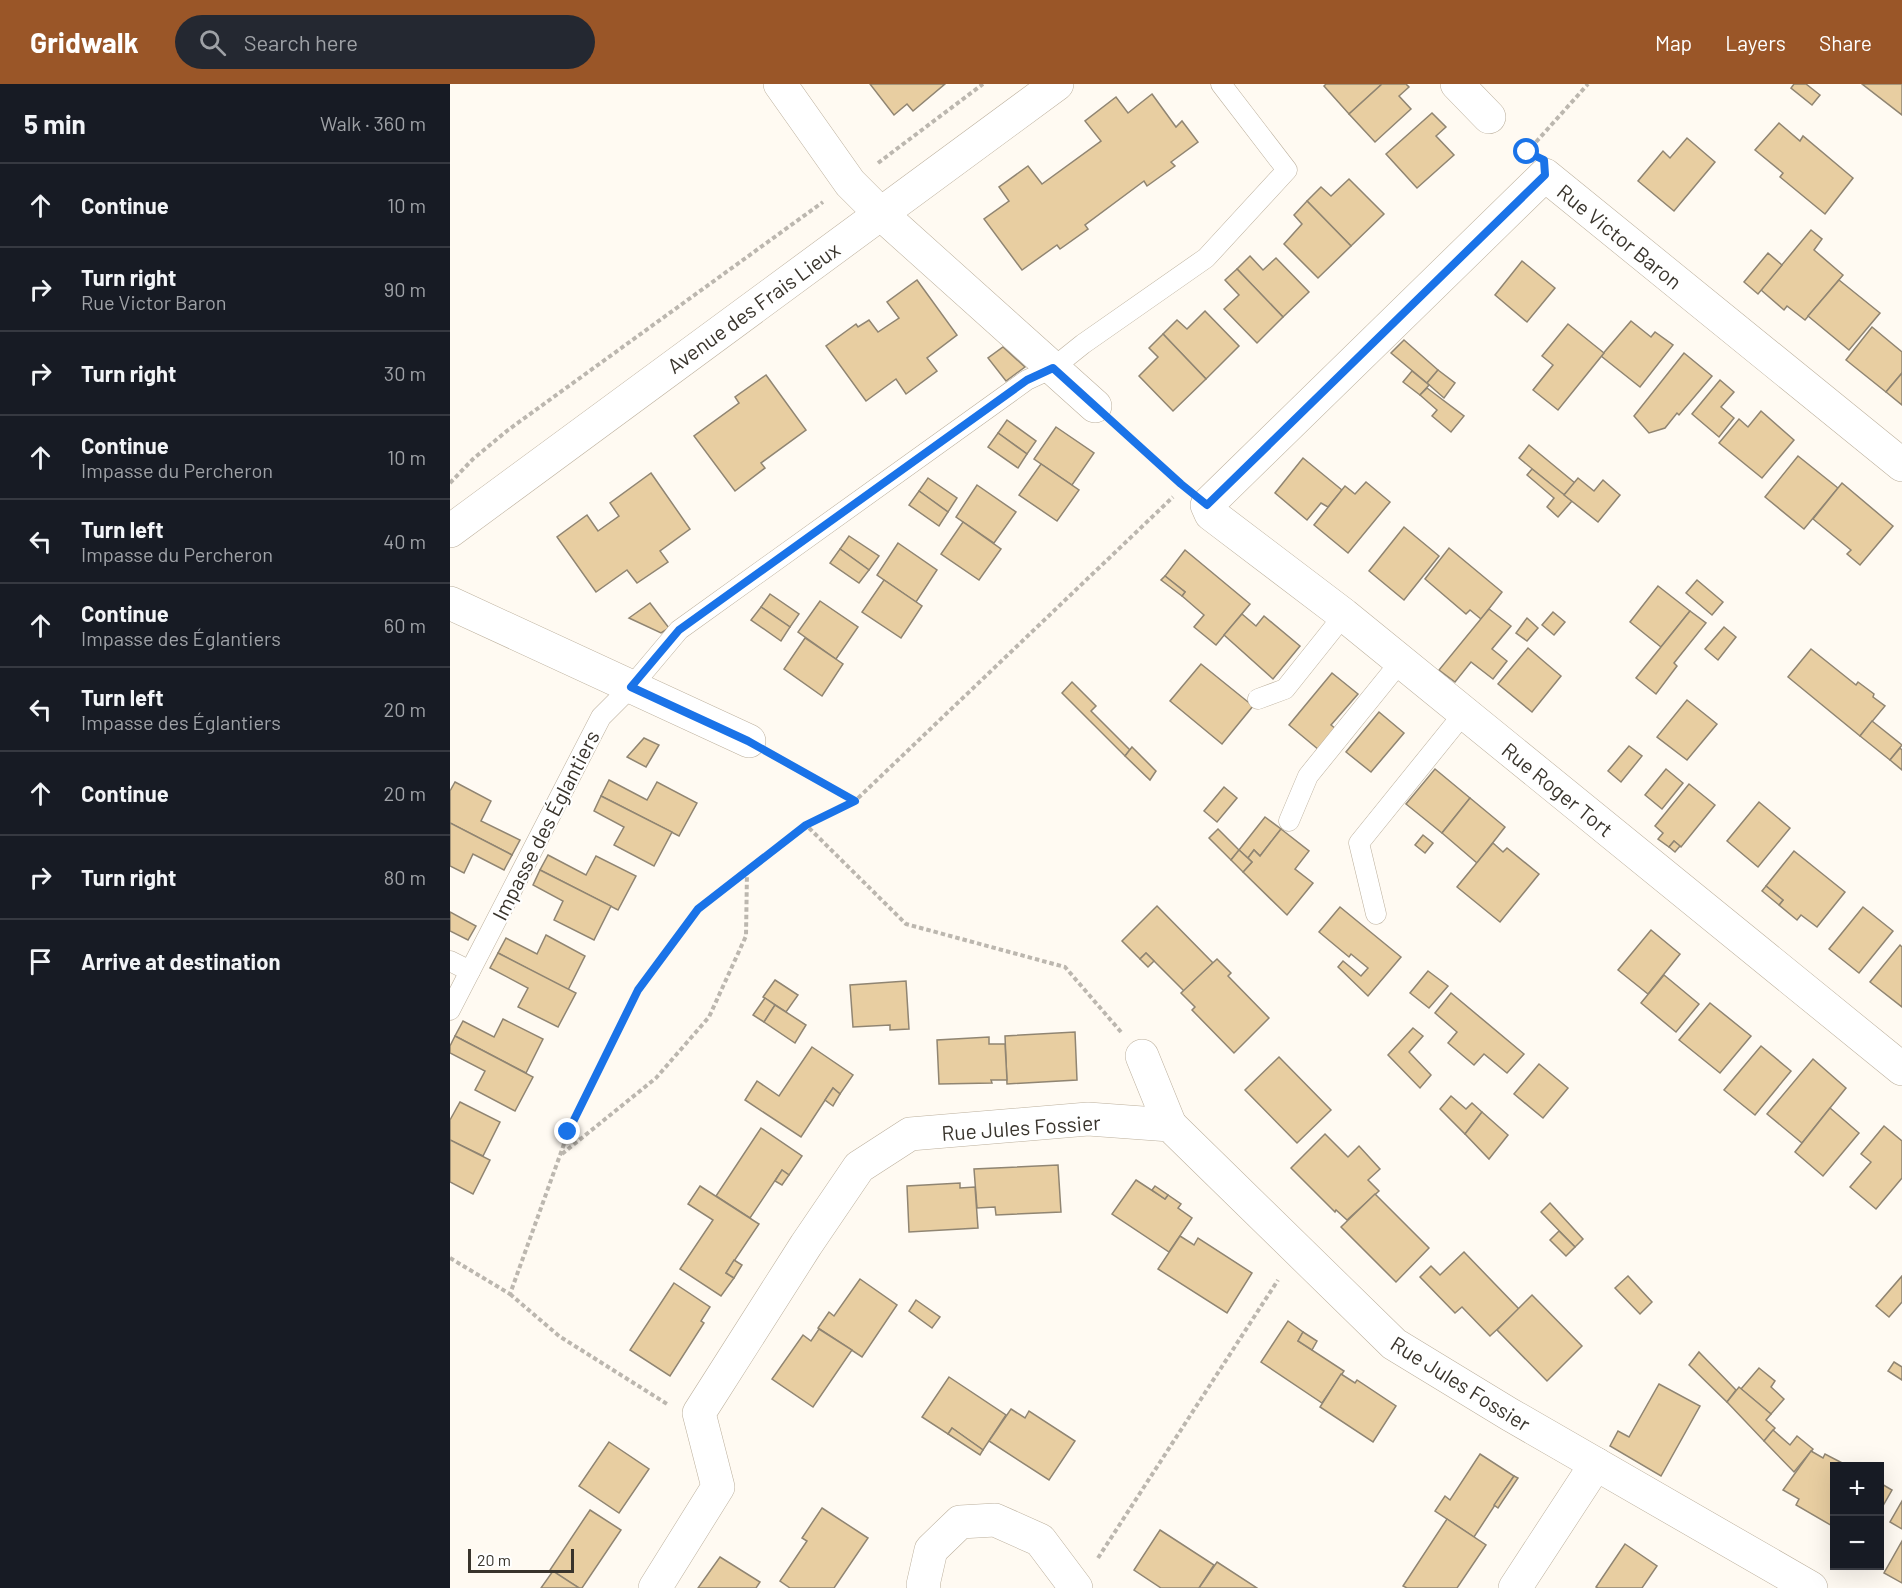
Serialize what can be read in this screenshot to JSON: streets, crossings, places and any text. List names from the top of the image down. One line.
{"streets":{"street":["Rue Victor Baron","Avenue des Frais Lieux","Rue Roger Tort","Rue Jules Fossier"],"lane":["Impasse des Églantiers"]},"crossings":[["Rue Victor Baron","Rue Roger Tort"]],"scale_bar":"20 m","page":{"header":"Gridwalk","search":"Search here","nav":["Map","Layers","Share"],"heading":["5 min","Walk · 360 m"],"list":[["Continue","10 m"],["Turn right","Rue Victor Baron","90 m"],["Turn right","30 m"],["Continue","Impasse du Percheron","10 m"],["Turn left","Impasse du Percheron","40 m"],["Continue","Impasse des Églantiers","60 m"],["Turn left","Impasse des Églantiers","20 m"],["Continue","20 m"],["Turn right","80 m"],"Arrive at destination"],"map_buttons":["+","−"],"scale":"20 m"}}
